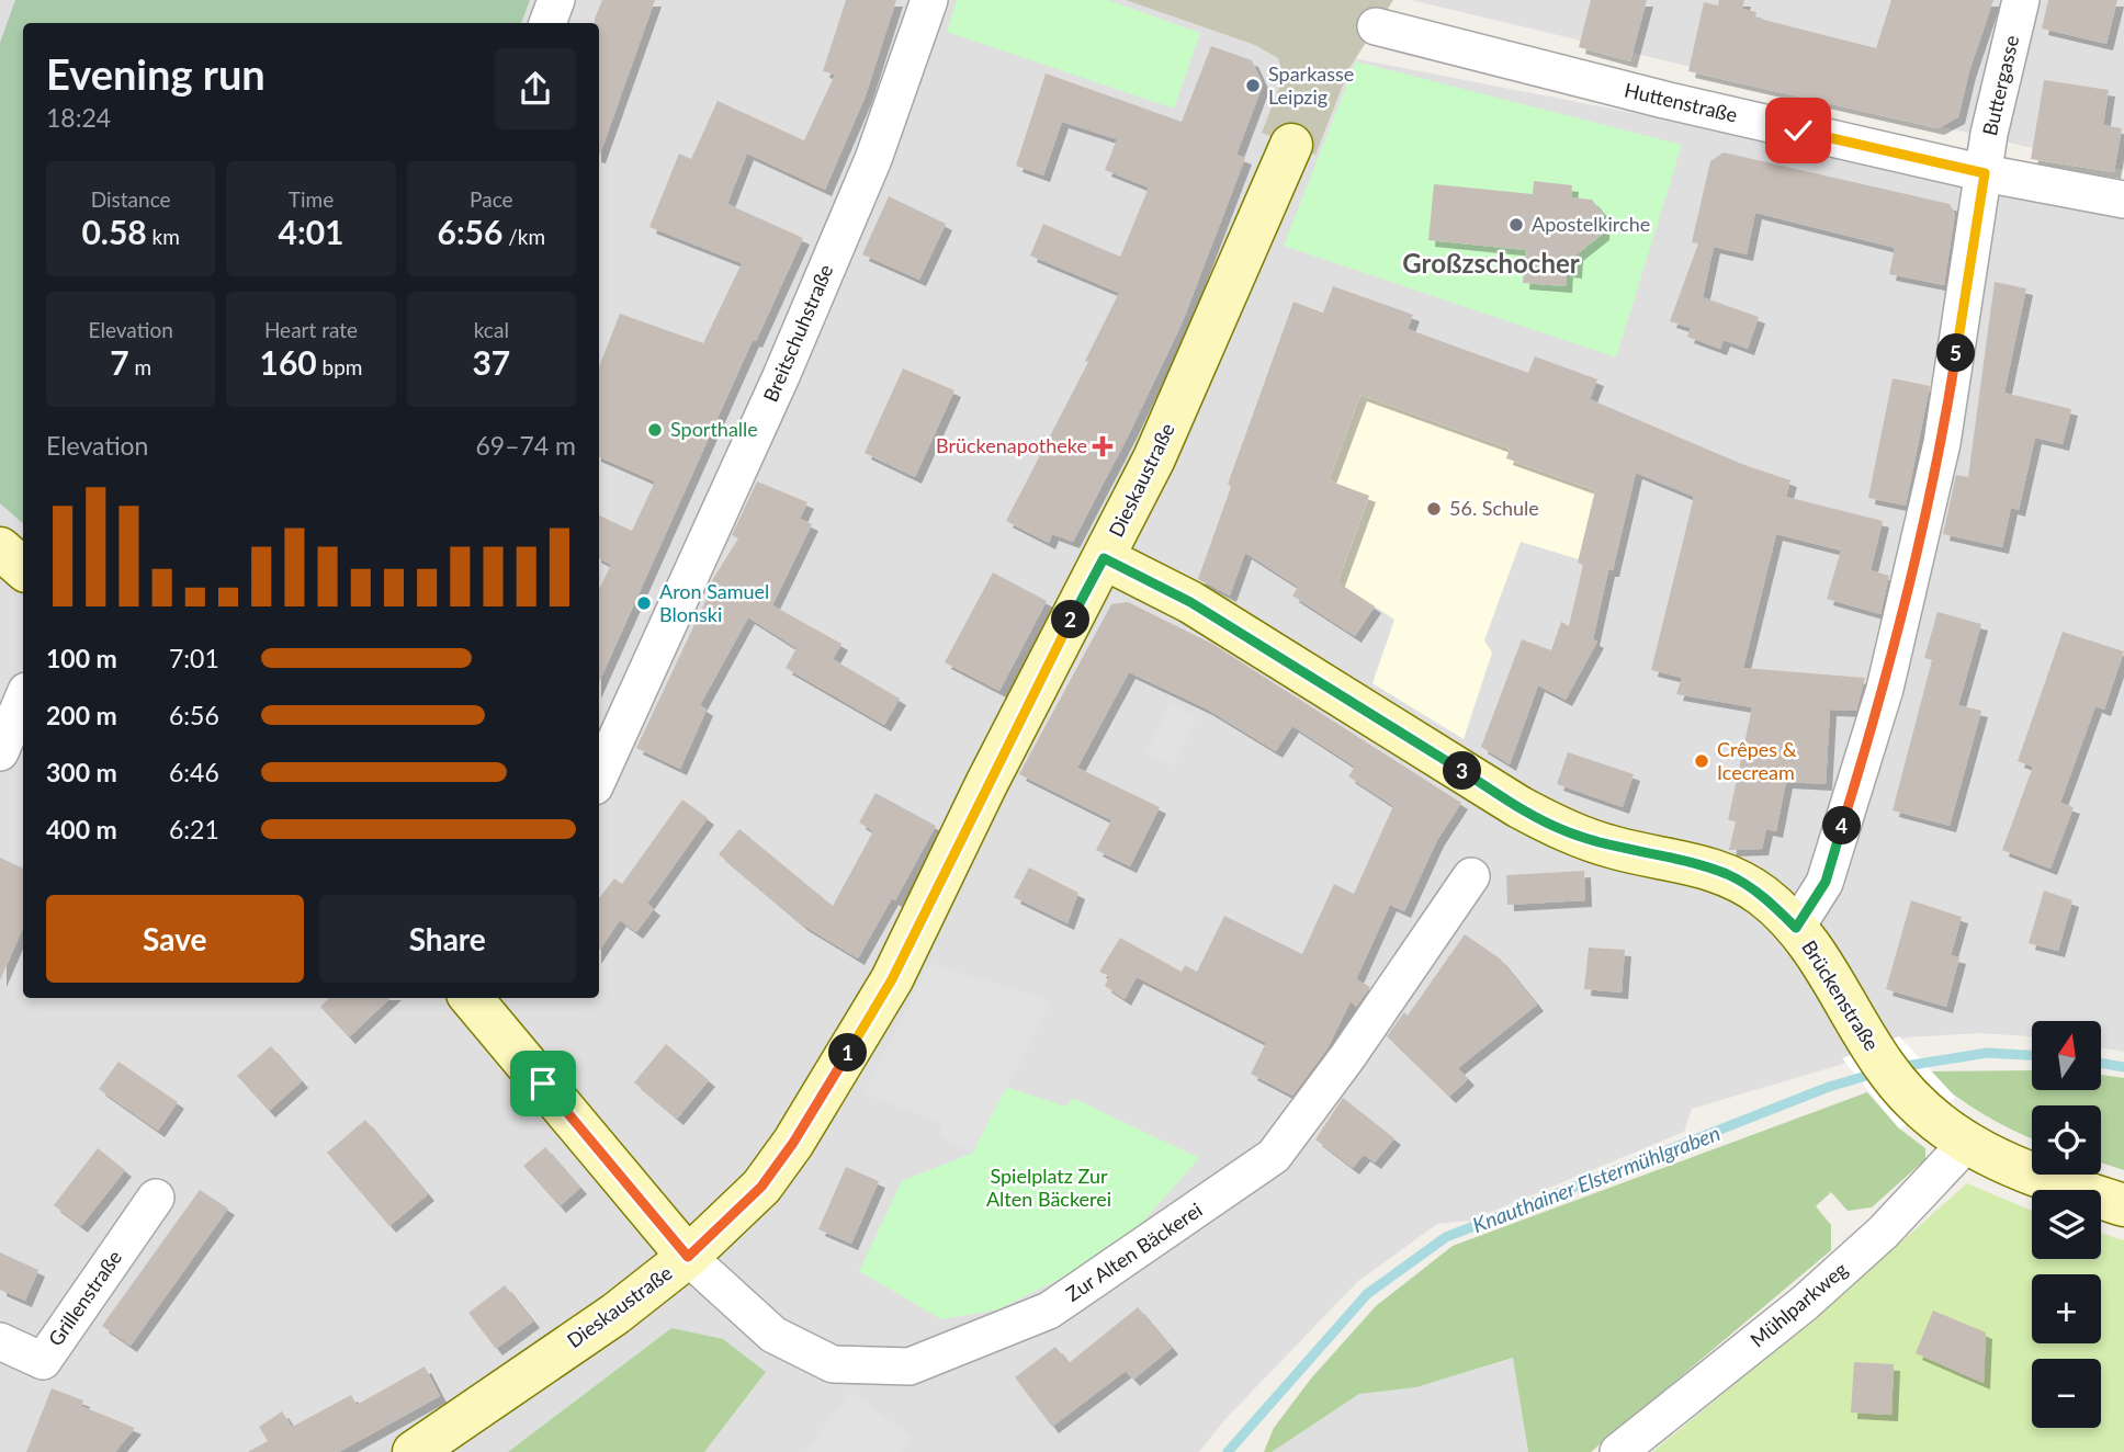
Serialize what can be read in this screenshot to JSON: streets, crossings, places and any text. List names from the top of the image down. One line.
{"streets":{"main road":["Dieskaustraße","Brückenstraße"],"street":["Buttergasse","Huttenstraße","Breitschuhstraße","Zur Alten Bäckerei","Grillenstraße","Mühlparkweg"]},"crossings":[["Buttergasse","Huttenstraße"],["Buttergasse","Brückenstraße"],["Dieskaustraße","Brückenstraße"],["Dieskaustraße","Zur Alten Bäckerei"],["Brückenstraße","Mühlparkweg"]],"districts":["Großzschocher"],"water":["Knauthainer Elstermühlgraben"],"parks":["Spielplatz Zur Alten Bäckerei"],"places":{"other":["Sparkasse Leipzig","Apostelkirche","Sporthalle","56. Schule","Aron Samuel Blonski","Crêpes & Icecream"],"health":["Brückenapotheke"]},"north":"top","page":{"heading":["Evening run","18:24"],"stats":[["Distance","0.58 km"],["Time","4:01"],["Pace","6:56 /km"],["Elevation","7 m"],["Heart rate","160 bpm"],["kcal","37"]],"pins":["5","2","3","4","1"],"chart":["Elevation","69–74 m"],"list":[{"name":"100 m","note":"7:01"},{"name":"200 m","note":"6:56"},{"name":"300 m","note":"6:46"},{"name":"400 m","note":"6:21"}],"buttons":["Save","Share"],"map_buttons":["+","−"]}}
